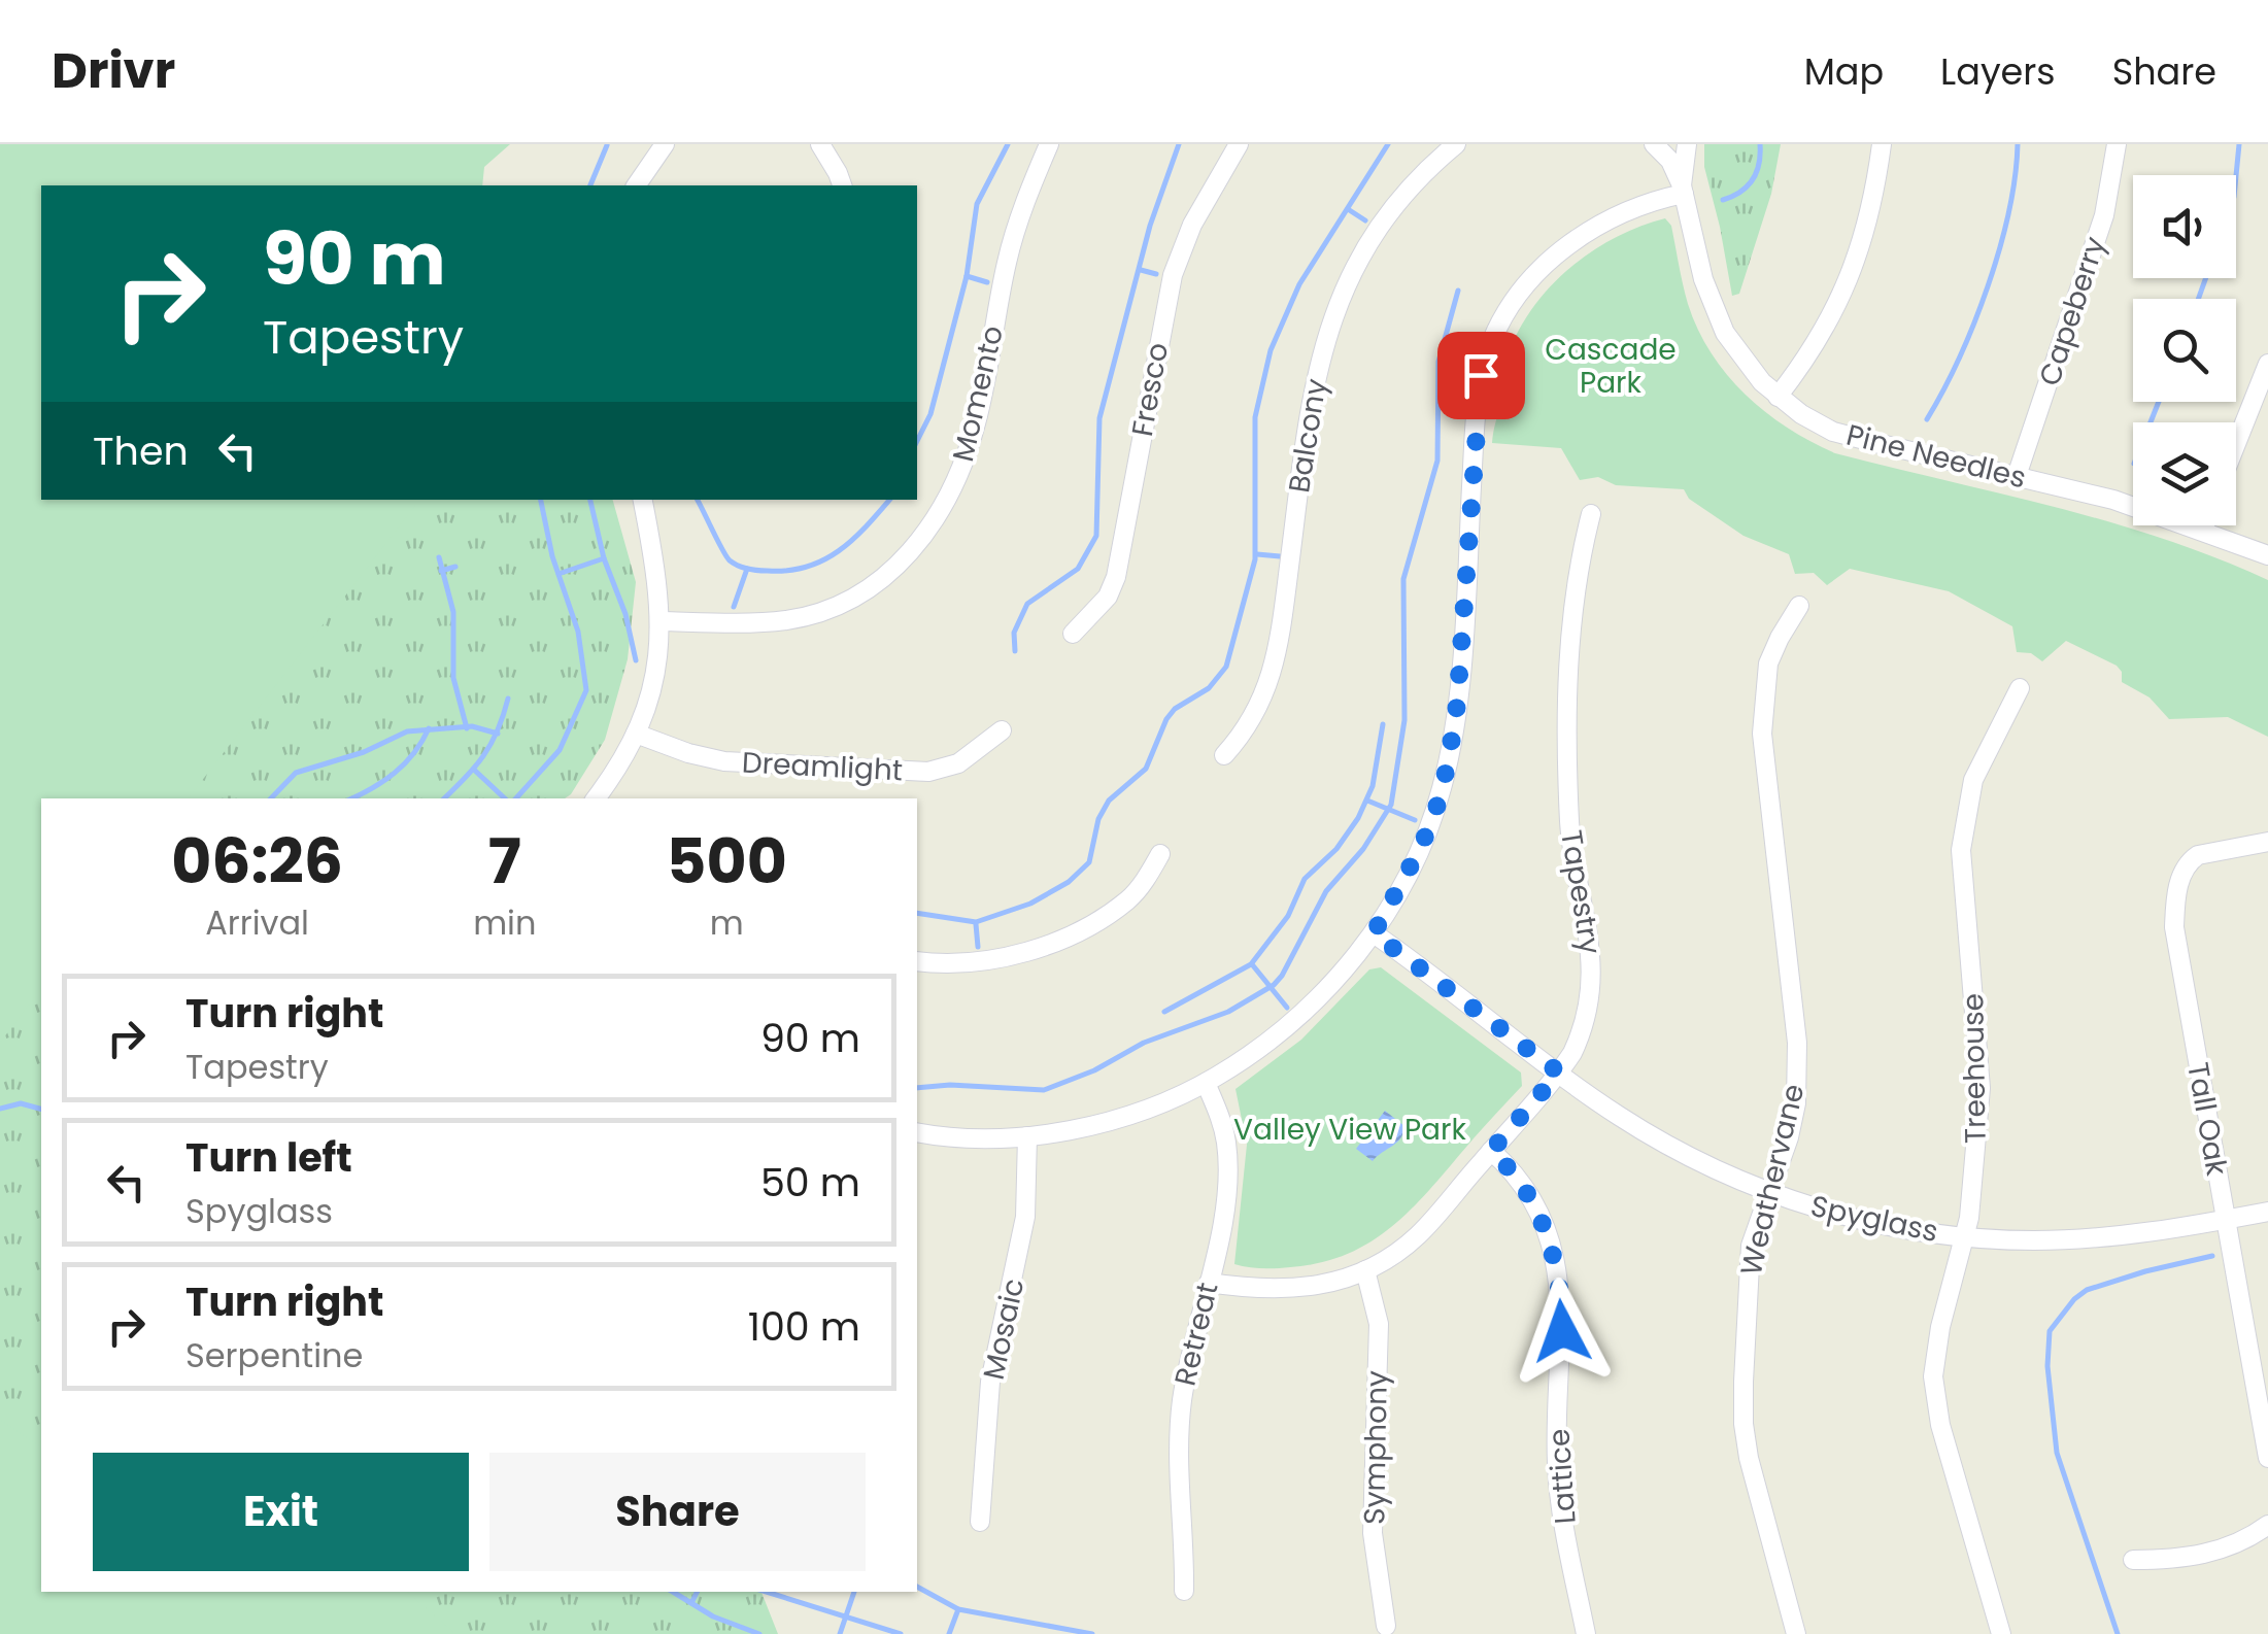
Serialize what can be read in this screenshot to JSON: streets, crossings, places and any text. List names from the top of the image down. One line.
{"streets":{"street":["Capeberry","Fresco","Momento","Balcony","Pine Needles","Dreamlight","Tapestry","Treehouse","Tall Oak","Weathervane","Spyglass","Mosaic","Retreat","Symphony","Lattice"]},"crossings":[["Capeberry","Pine Needles"],["Tapestry","Spyglass"],["Tapestry","Retreat"],["Tapestry","Symphony"],["Tapestry","Lattice"],["Treehouse","Spyglass"],["Tall Oak","Spyglass"],["Weathervane","Spyglass"]],"parks":["Cascade Park","Valley View Park"],"page":{"header":"Drivr","nav":["Map","Layers","Share"],"turn":["90 m","Tapestry"],"then":"Then","eta":["06:26","Arrival","7","min","500","m"],"list":[{"name":"Turn right","note":"Tapestry","value":"90 m"},{"name":"Turn left","note":"Spyglass","value":"50 m"},{"name":"Turn right","note":"Serpentine","value":"100 m"}],"buttons":["Exit","Share"]}}
